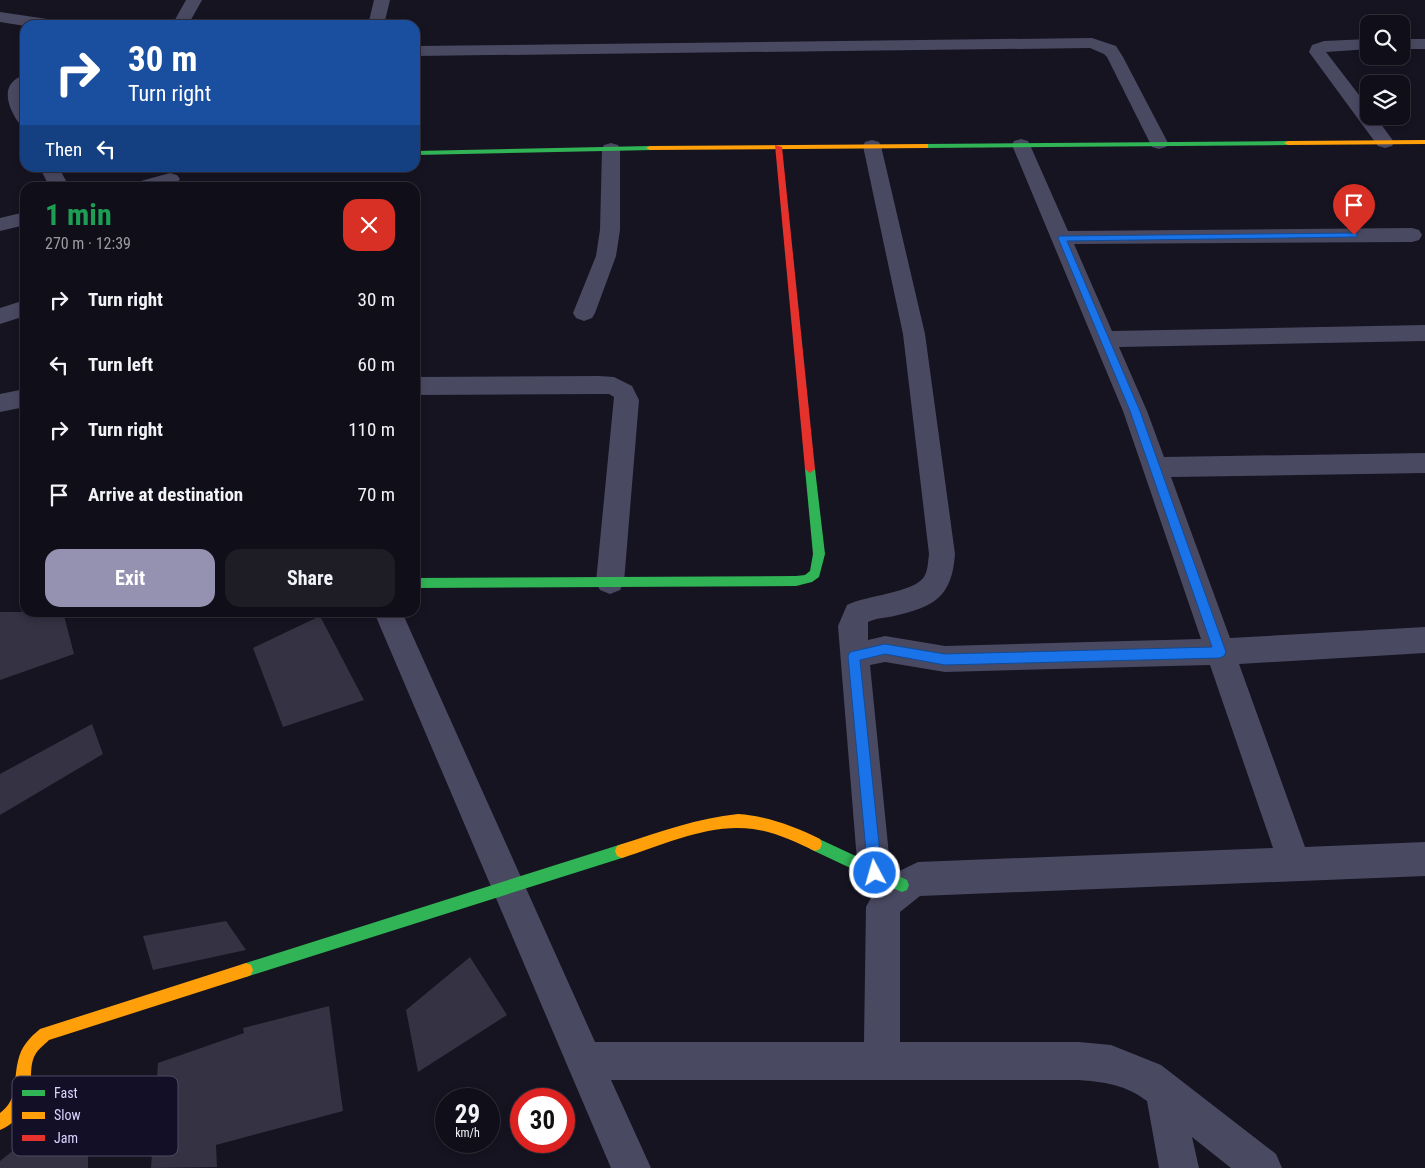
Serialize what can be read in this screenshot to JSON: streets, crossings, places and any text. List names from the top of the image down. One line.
{"legend":["Fast","Slow","Jam"],"page":{"turn":["30 m","Turn right"],"then":"Then","heading":["1 min","270 m · 12:39"],"list":[{"name":"Turn right","value":"30 m"},{"name":"Turn left","value":"60 m"},{"name":"Turn right","value":"110 m"},{"name":"Arrive at destination","value":"70 m"}],"buttons":["Exit","Share"],"speed":"29 km/h","limit":"30"}}
